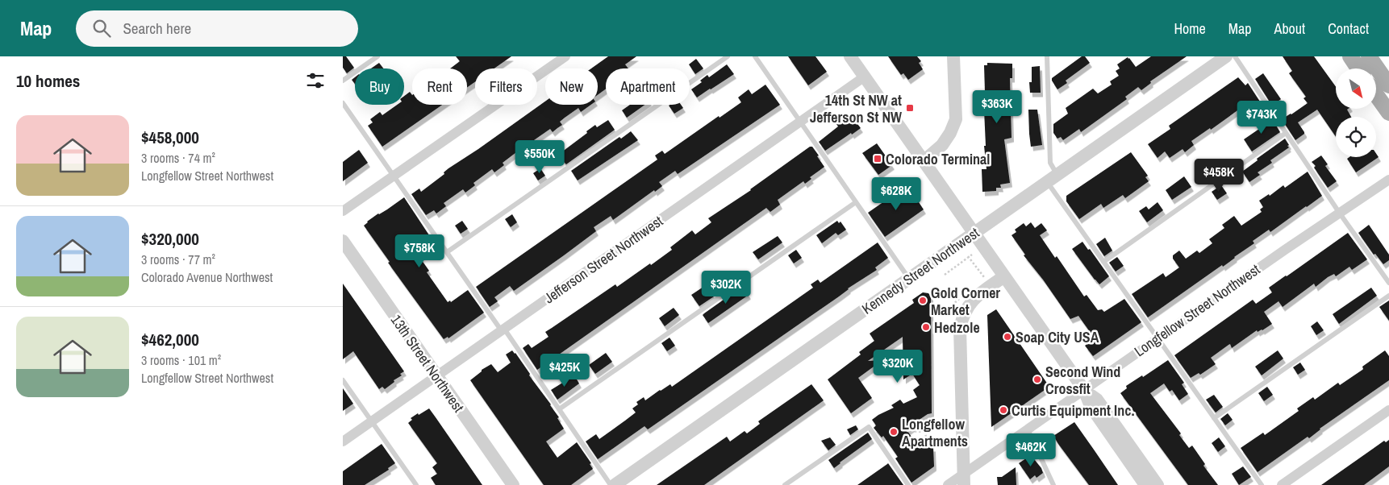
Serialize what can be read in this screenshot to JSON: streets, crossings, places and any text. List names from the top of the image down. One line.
{"streets":{"street":["Jefferson Street Northwest","Kennedy Street Northwest","Longfellow Street Northwest","13th Street Northwest"]},"crossings":[["Jefferson Street Northwest","13th Street Northwest"]],"places":{"transit":["14th St NW at Jefferson St NW","Colorado Terminal"],"other":["Gold Corner Market","Hedzole","Soap City USA","Second Wind Crossfit","Curtis Equipment Inc.","Longfellow Apartments"]},"north":"bottom right","page":{"header":"Map","search":"Search here","nav":["Home","Map","About","Contact"],"heading":"10 homes","chip":["Buy","Rent","Filters","New","Apartment"],"price":["$363K","$743K","$550K","$458K","$628K","$758K","$302K","$320K","$425K","$462K"],"list":[{"name":"$458,000","note":"3 rooms · 74 m² · Longfellow Street Northwest"},{"name":"$320,000","note":"3 rooms · 77 m² · Colorado Avenue Northwest"},{"name":"$462,000","note":"3 rooms · 101 m² · Longfellow Street Northwest"}]}}
